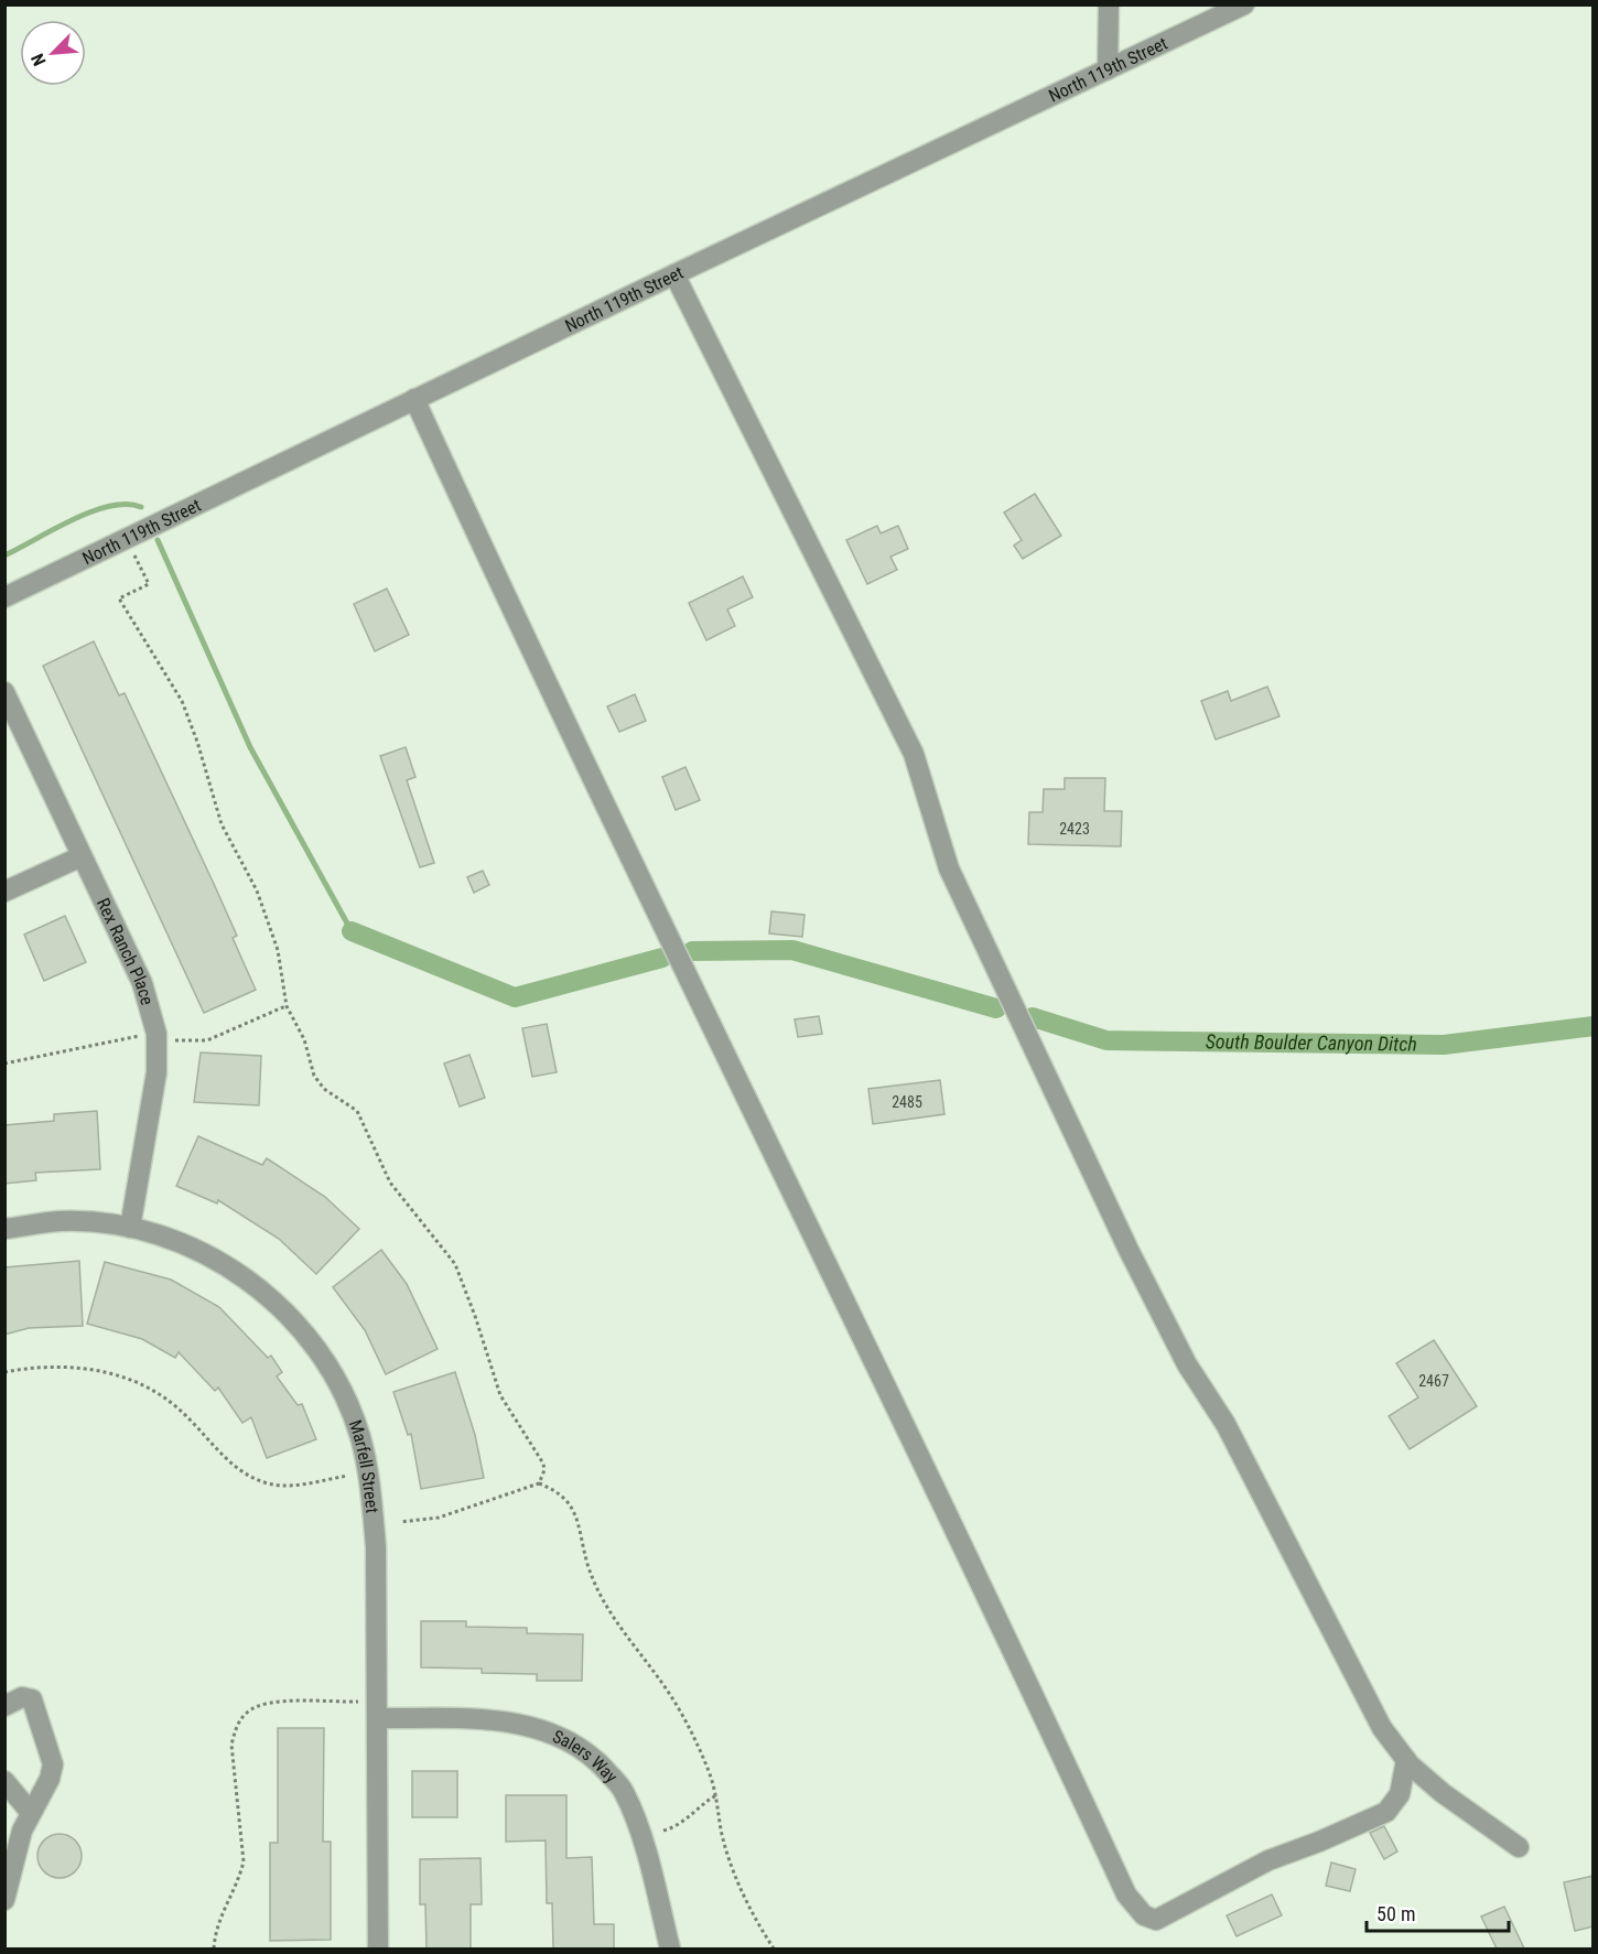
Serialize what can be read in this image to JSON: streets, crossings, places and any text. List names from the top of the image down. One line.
{"streets":{"street":["North 119th Street","Rex Ranch Place","Marfell Street","Salers Way"]},"crossings":[["Rex Ranch Place","Marfell Street"],["Marfell Street","Salers Way"]],"water":["South Boulder Canyon Ditch"],"house_numbers":["2423","2485","2467"],"scale_bar":"50 m","north":"bottom left"}
